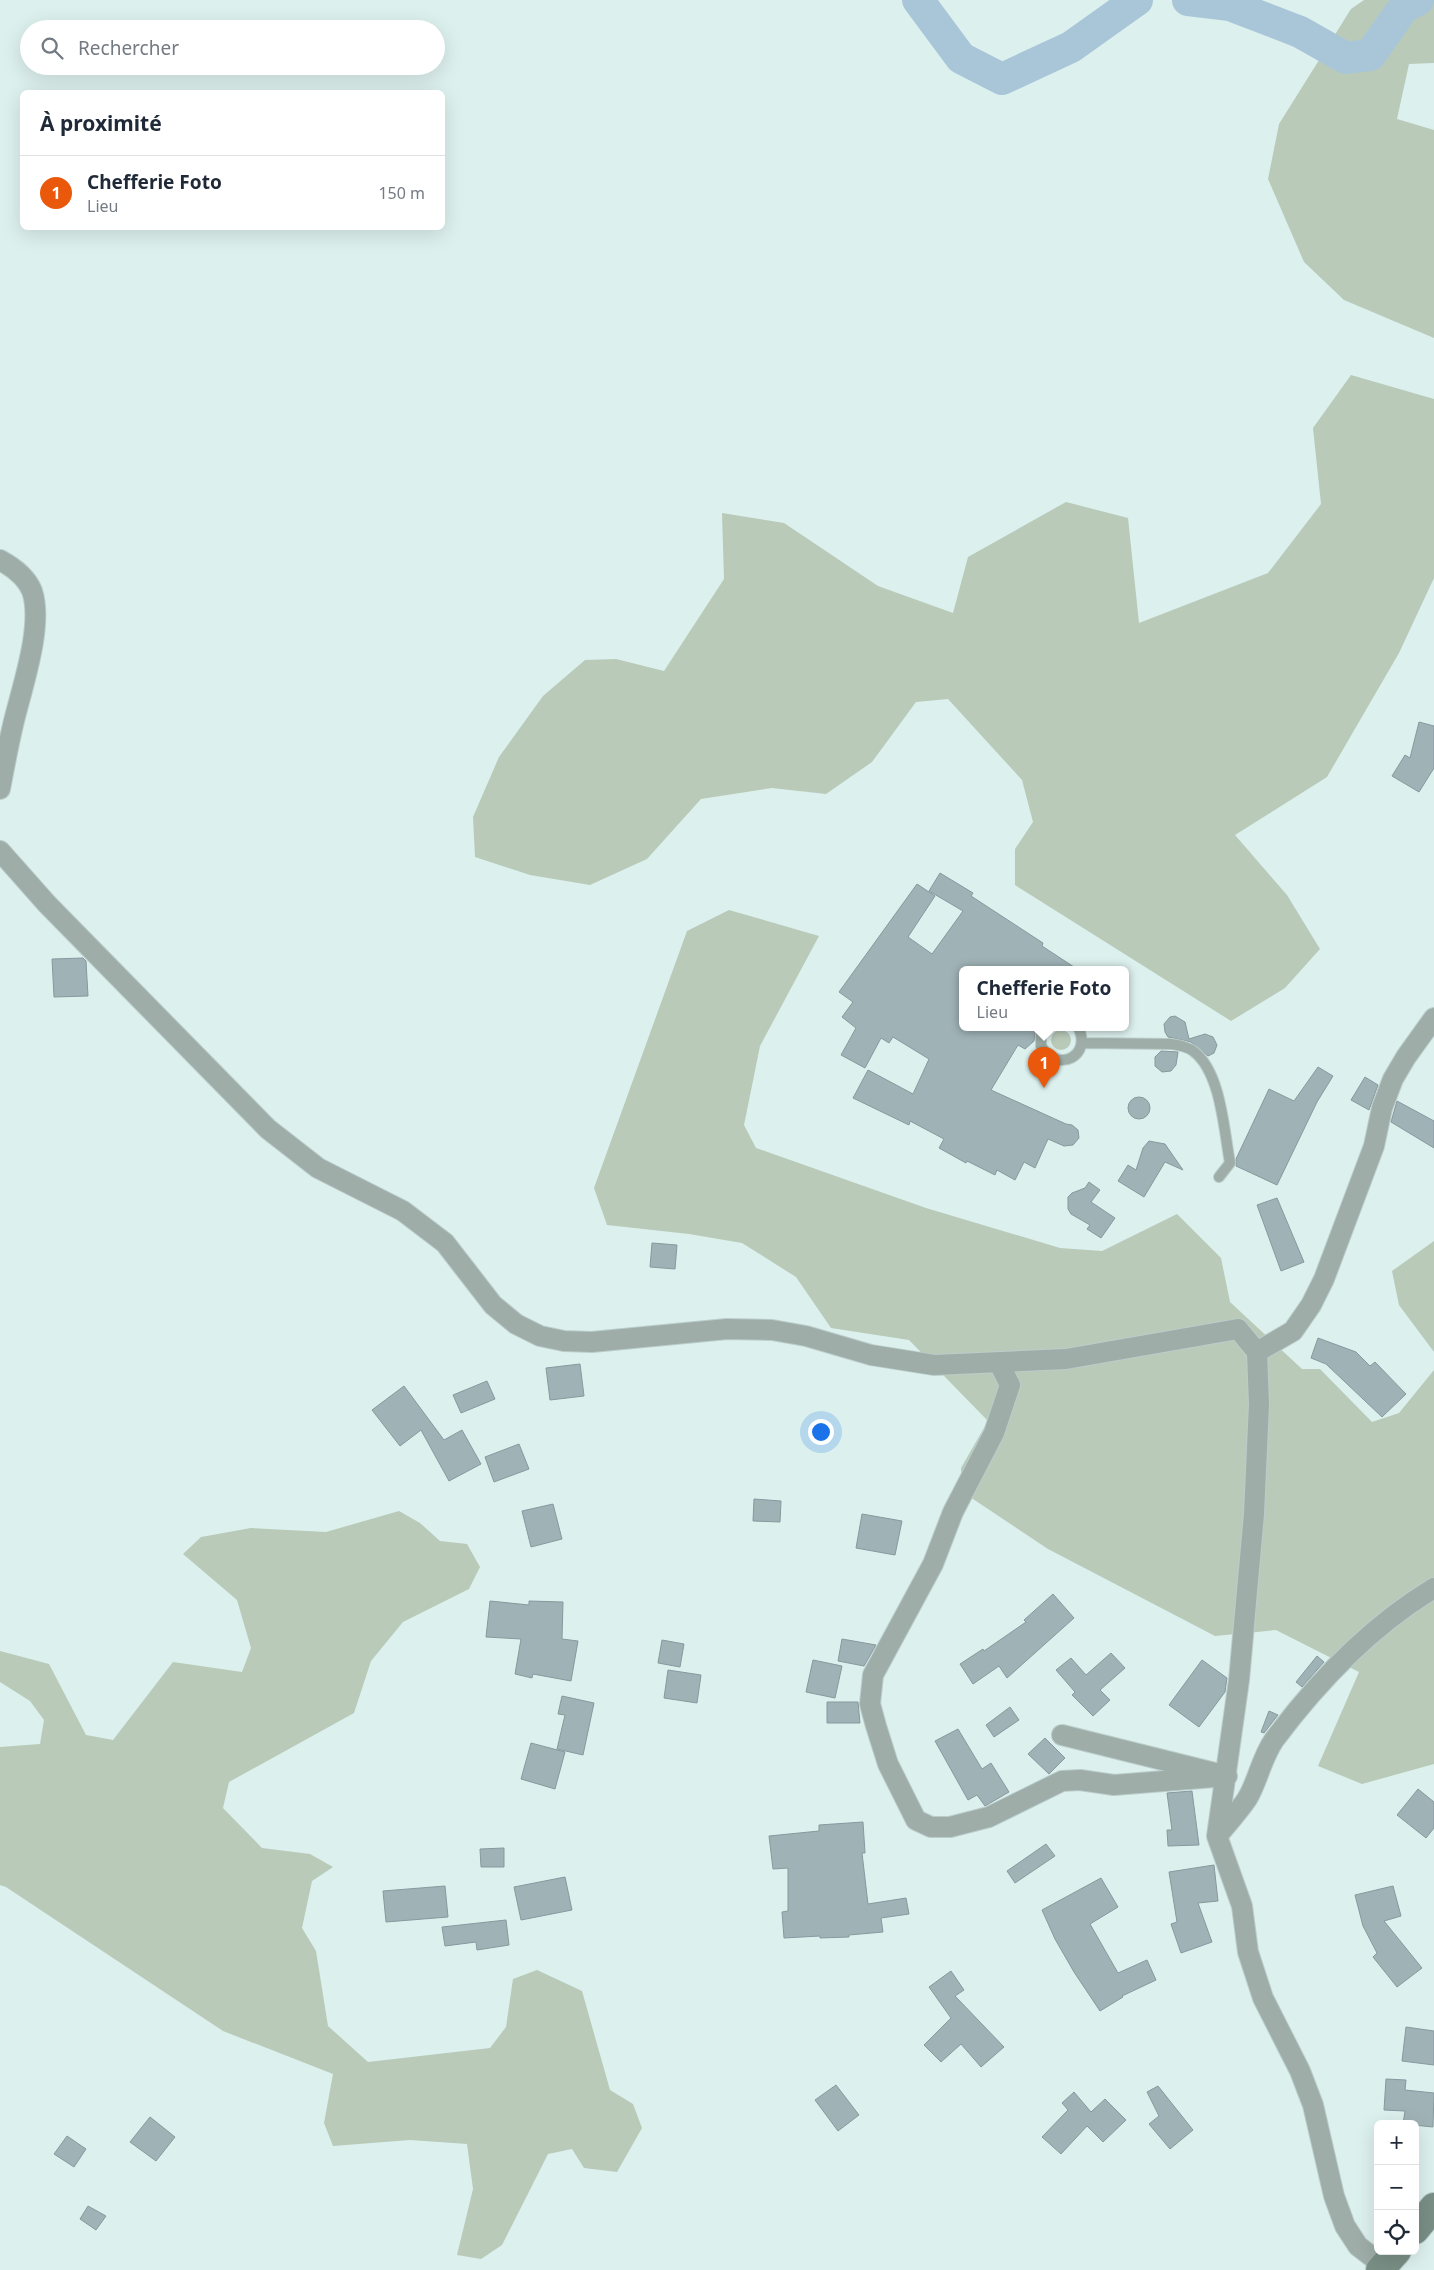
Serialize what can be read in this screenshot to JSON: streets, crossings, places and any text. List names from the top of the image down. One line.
{"page":{"search":"Rechercher","heading":"À proximité","list":[{"mark":"1","name":"Chefferie Foto","note":"Lieu","value":"150 m"}],"popup":["Chefferie Foto","Lieu"],"pins":"1","map_buttons":["+","−"]}}
